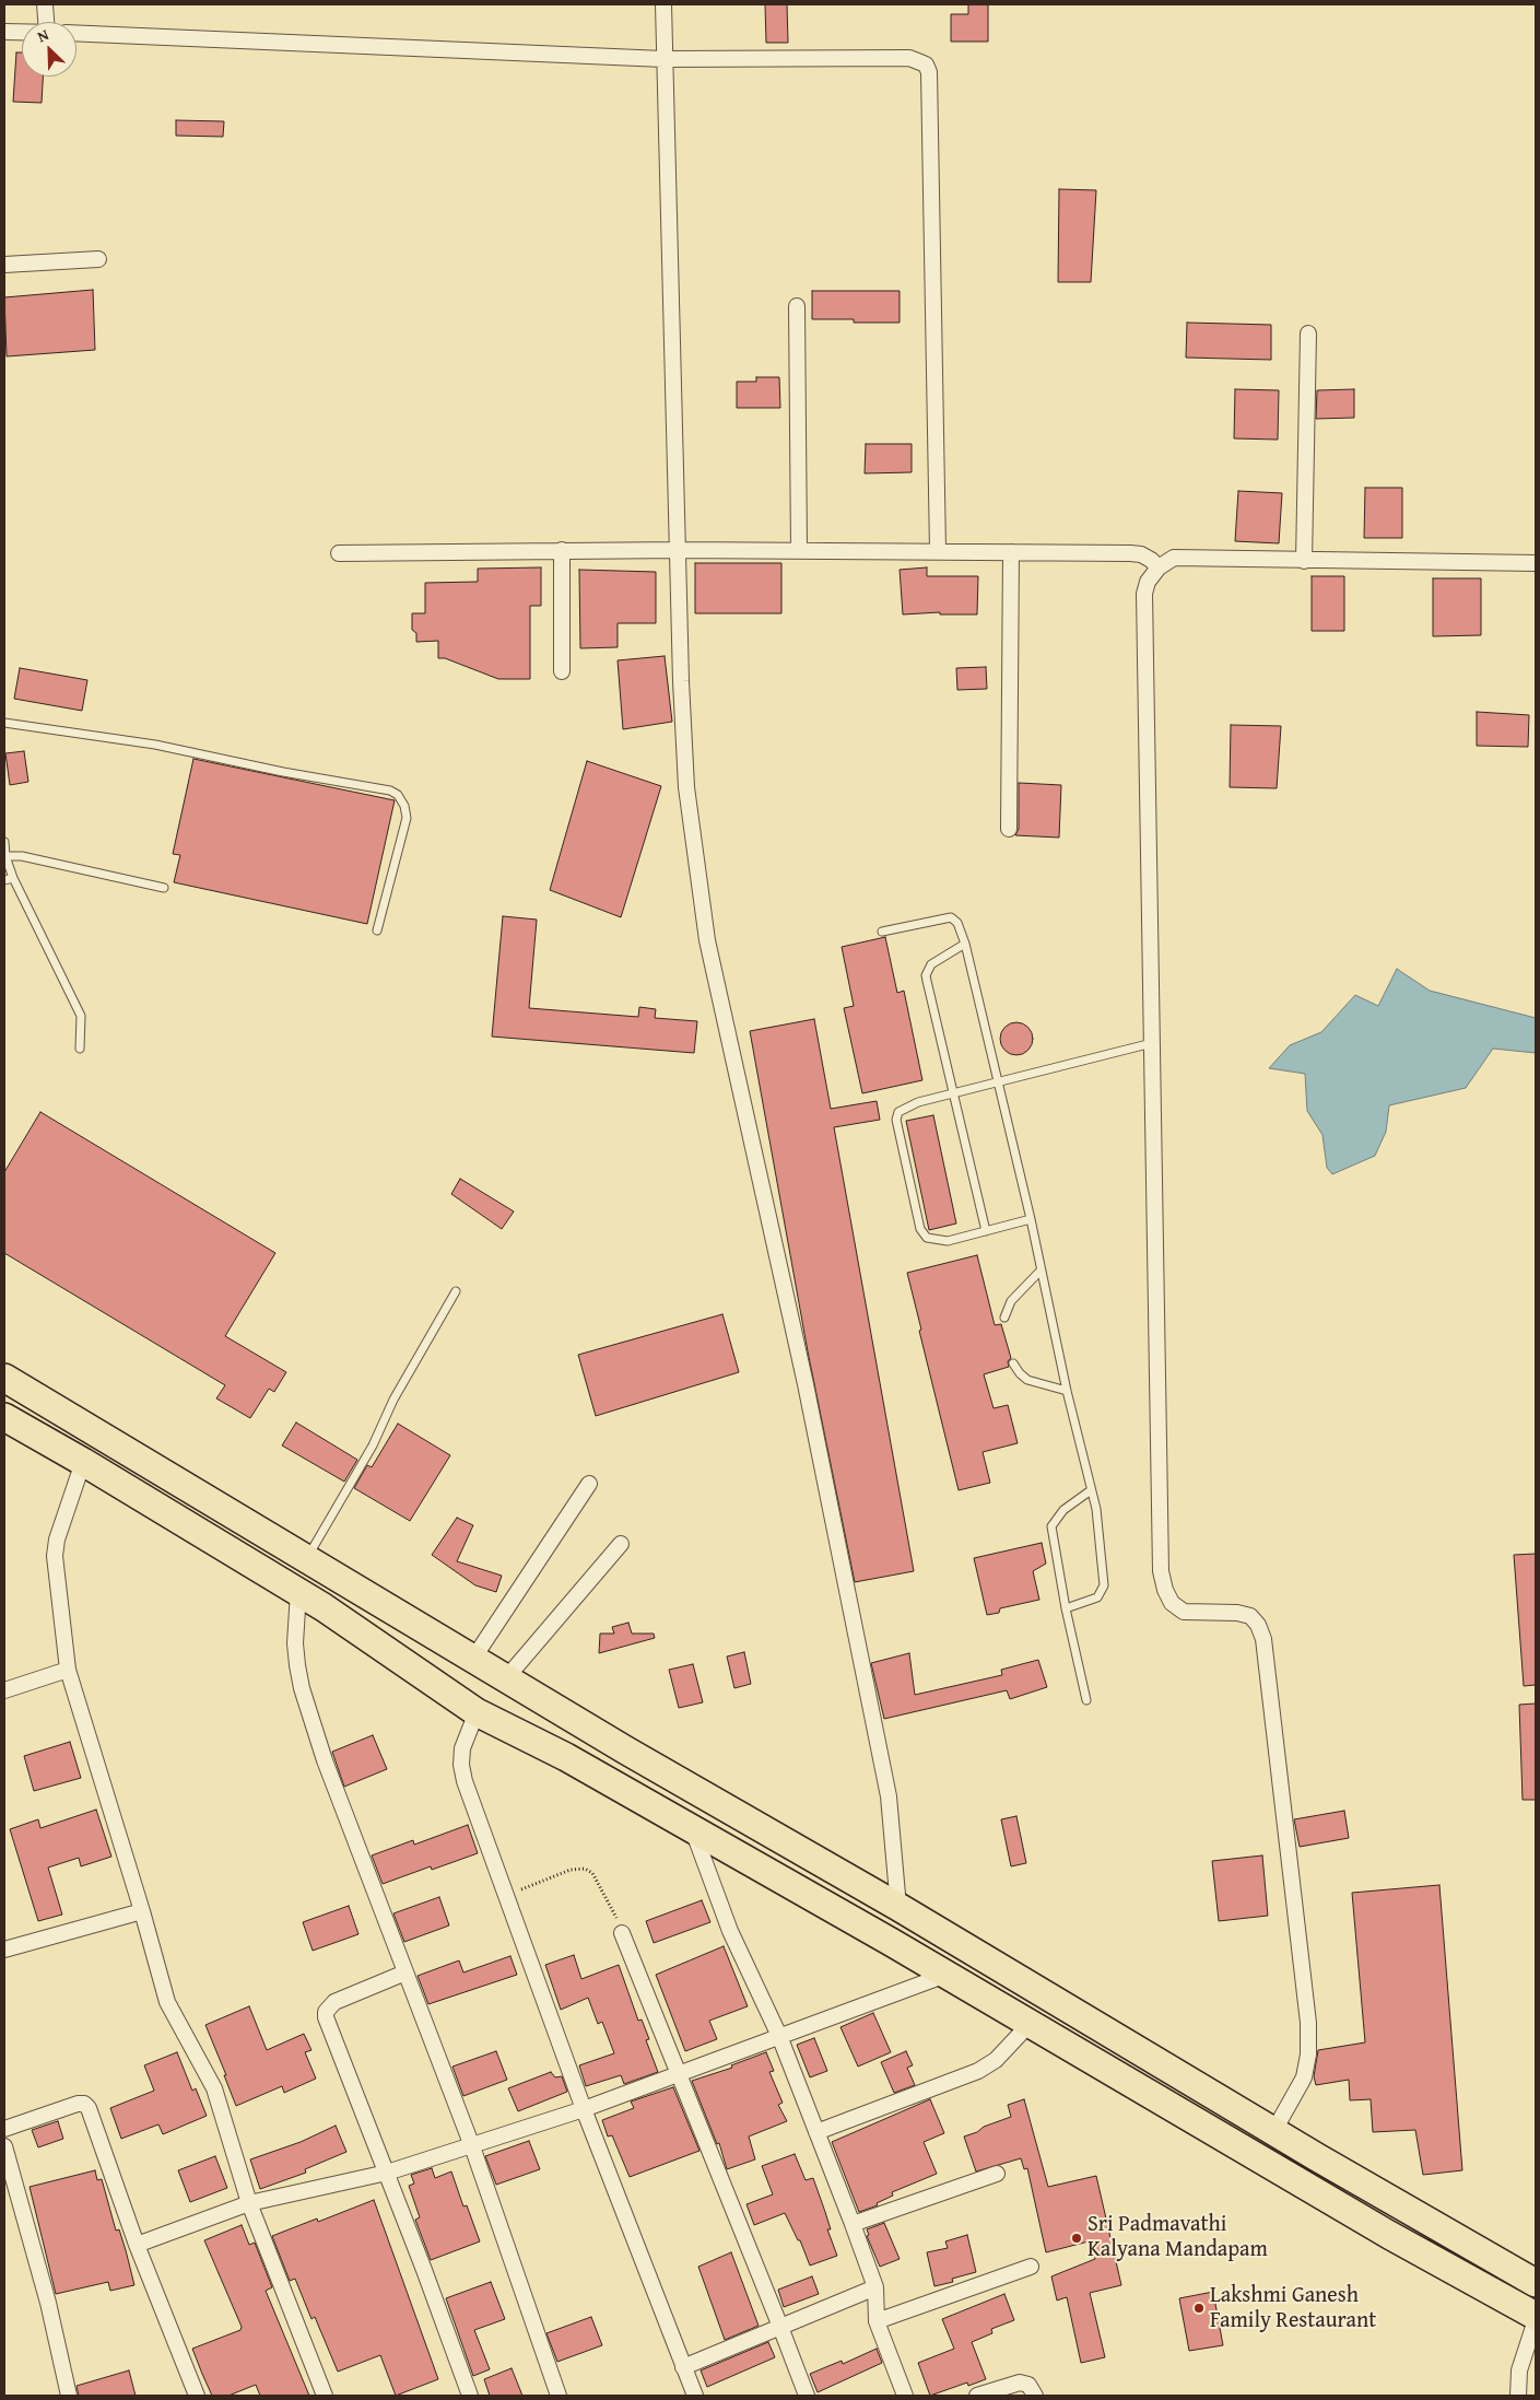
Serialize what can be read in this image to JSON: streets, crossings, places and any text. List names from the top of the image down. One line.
{"places":["Sri Padmavathi Kalyana Mandapam","Lakshmi Ganesh Family Restaurant"],"north":"top left"}
